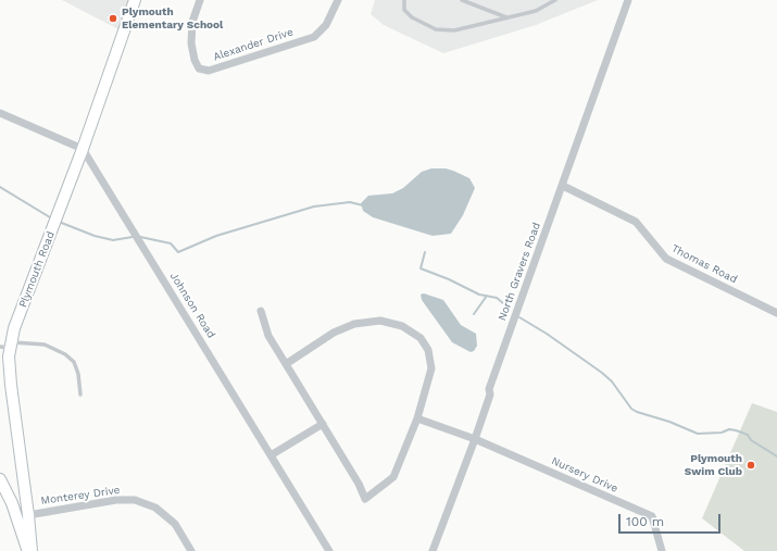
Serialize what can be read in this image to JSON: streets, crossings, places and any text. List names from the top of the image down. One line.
{"streets":{"main road":["Plymouth Road"],"street":["Alexander Drive","Thomas Road","North Gravers Road","Johnson Road","Nursery Drive","Monterey Drive"]},"crossings":[["Thomas Road","North Gravers Road"],["Plymouth Road","Johnson Road"],["Plymouth Road","Monterey Drive"],["North Gravers Road","Nursery Drive"]],"places":["Plymouth Elementary School","Plymouth Swim Club"],"scale_bar":"100 m"}
